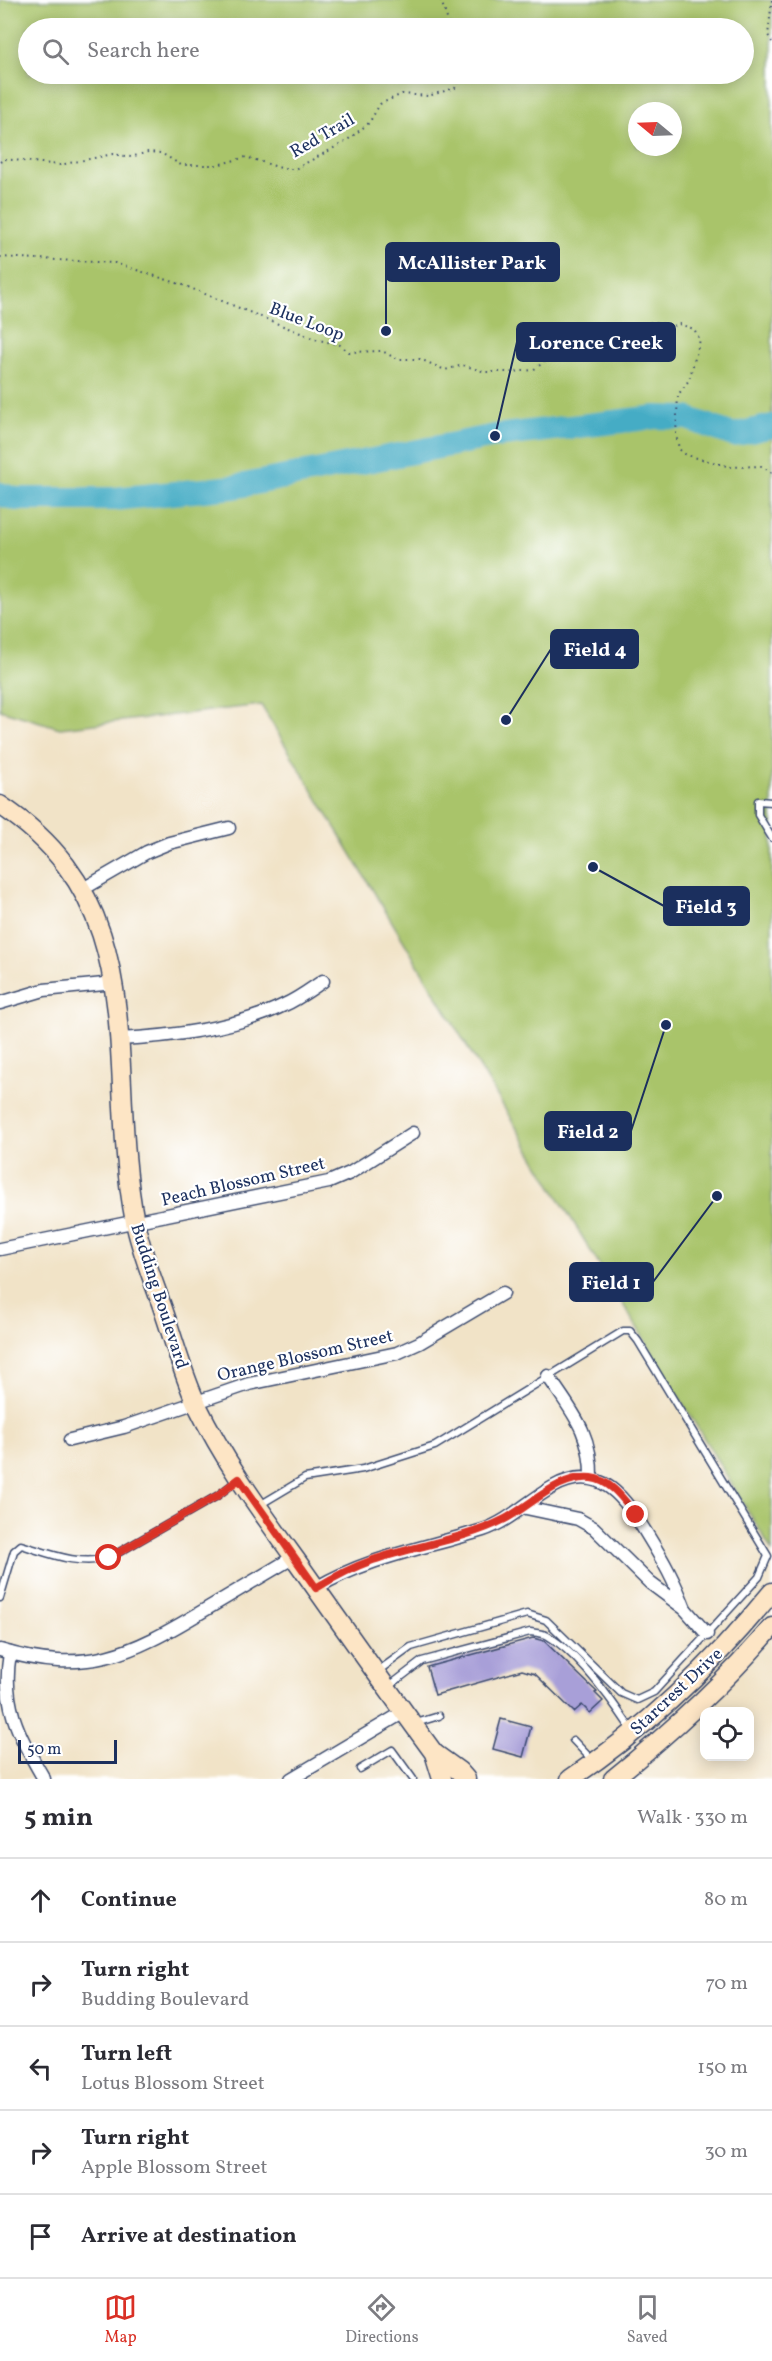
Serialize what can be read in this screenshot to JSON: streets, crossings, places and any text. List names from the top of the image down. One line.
{"streets":{"street":["Peach Blossom Street","Budding Boulevard","Orange Blossom Street","Starcrest Drive"],"path":["Red Trail","Blue Loop"]},"crossings":[["Peach Blossom Street","Budding Boulevard"],["Budding Boulevard","Orange Blossom Street"]],"places":["McAllister Park","Lorence Creek","Field 4","Field 3","Field 2","Field 1"],"scale_bar":"50 m","north":"left","page":{"search":"Search here","scale":"50 m","heading":["5 min","Walk · 330 m"],"list":[["Continue","80 m"],["Turn right","Budding Boulevard","70 m"],["Turn left","Lotus Blossom Street","150 m"],["Turn right","Apple Blossom Street","30 m"],"Arrive at destination"],"nav":["Map","Directions","Saved"]}}
